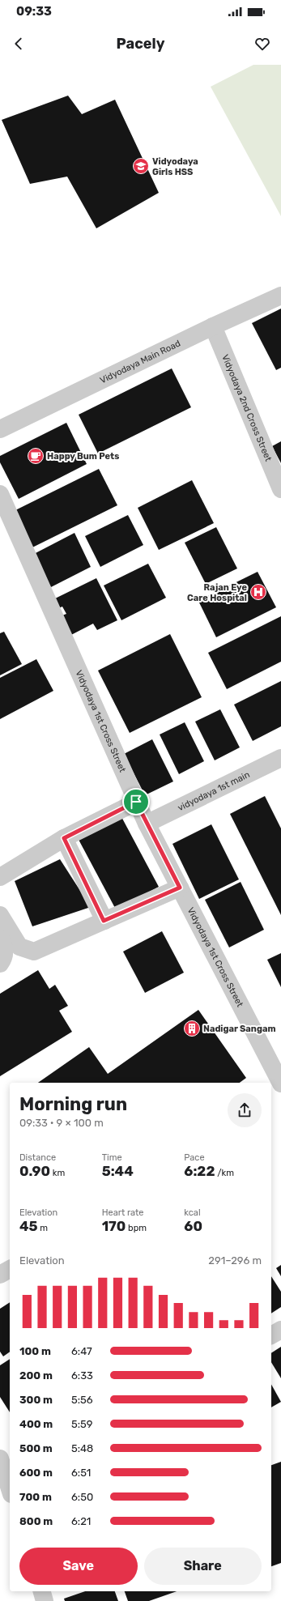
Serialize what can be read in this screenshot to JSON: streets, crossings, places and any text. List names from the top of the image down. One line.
{"streets":{"street":["Vidyodaya Main Road","Vidyodaya 2nd Cross Street","Vidyodaya 1st Cross Street","vidyodaya 1st main"]},"crossings":[["Vidyodaya Main Road","Vidyodaya 2nd Cross Street"],["Vidyodaya 1st Cross Street","vidyodaya 1st main"]],"places":{"school or university":["Vidyodaya Girls HSS"],"cafe":["Happy Bum Pets"],"hospital":["Rajan Eye Care Hospital"],"building":["Nadigar Sangam"]},"page":{"status":"09:33","header":"Pacely","heading":["Morning run","09:33 · 9 × 100 m"],"stats":[["Distance","0.90 km"],["Time","5:44"],["Pace","6:22 /km"],["Elevation","45 m"],["Heart rate","170 bpm"],["kcal","60"]],"chart":["Elevation","291–296 m"],"list":[{"name":"100 m","note":"6:47"},{"name":"200 m","note":"6:33"},{"name":"300 m","note":"5:56"},{"name":"400 m","note":"5:59"},{"name":"500 m","note":"5:48"},{"name":"600 m","note":"6:51"},{"name":"700 m","note":"6:50"},{"name":"800 m","note":"6:21"}],"buttons":["Save","Share"]}}
